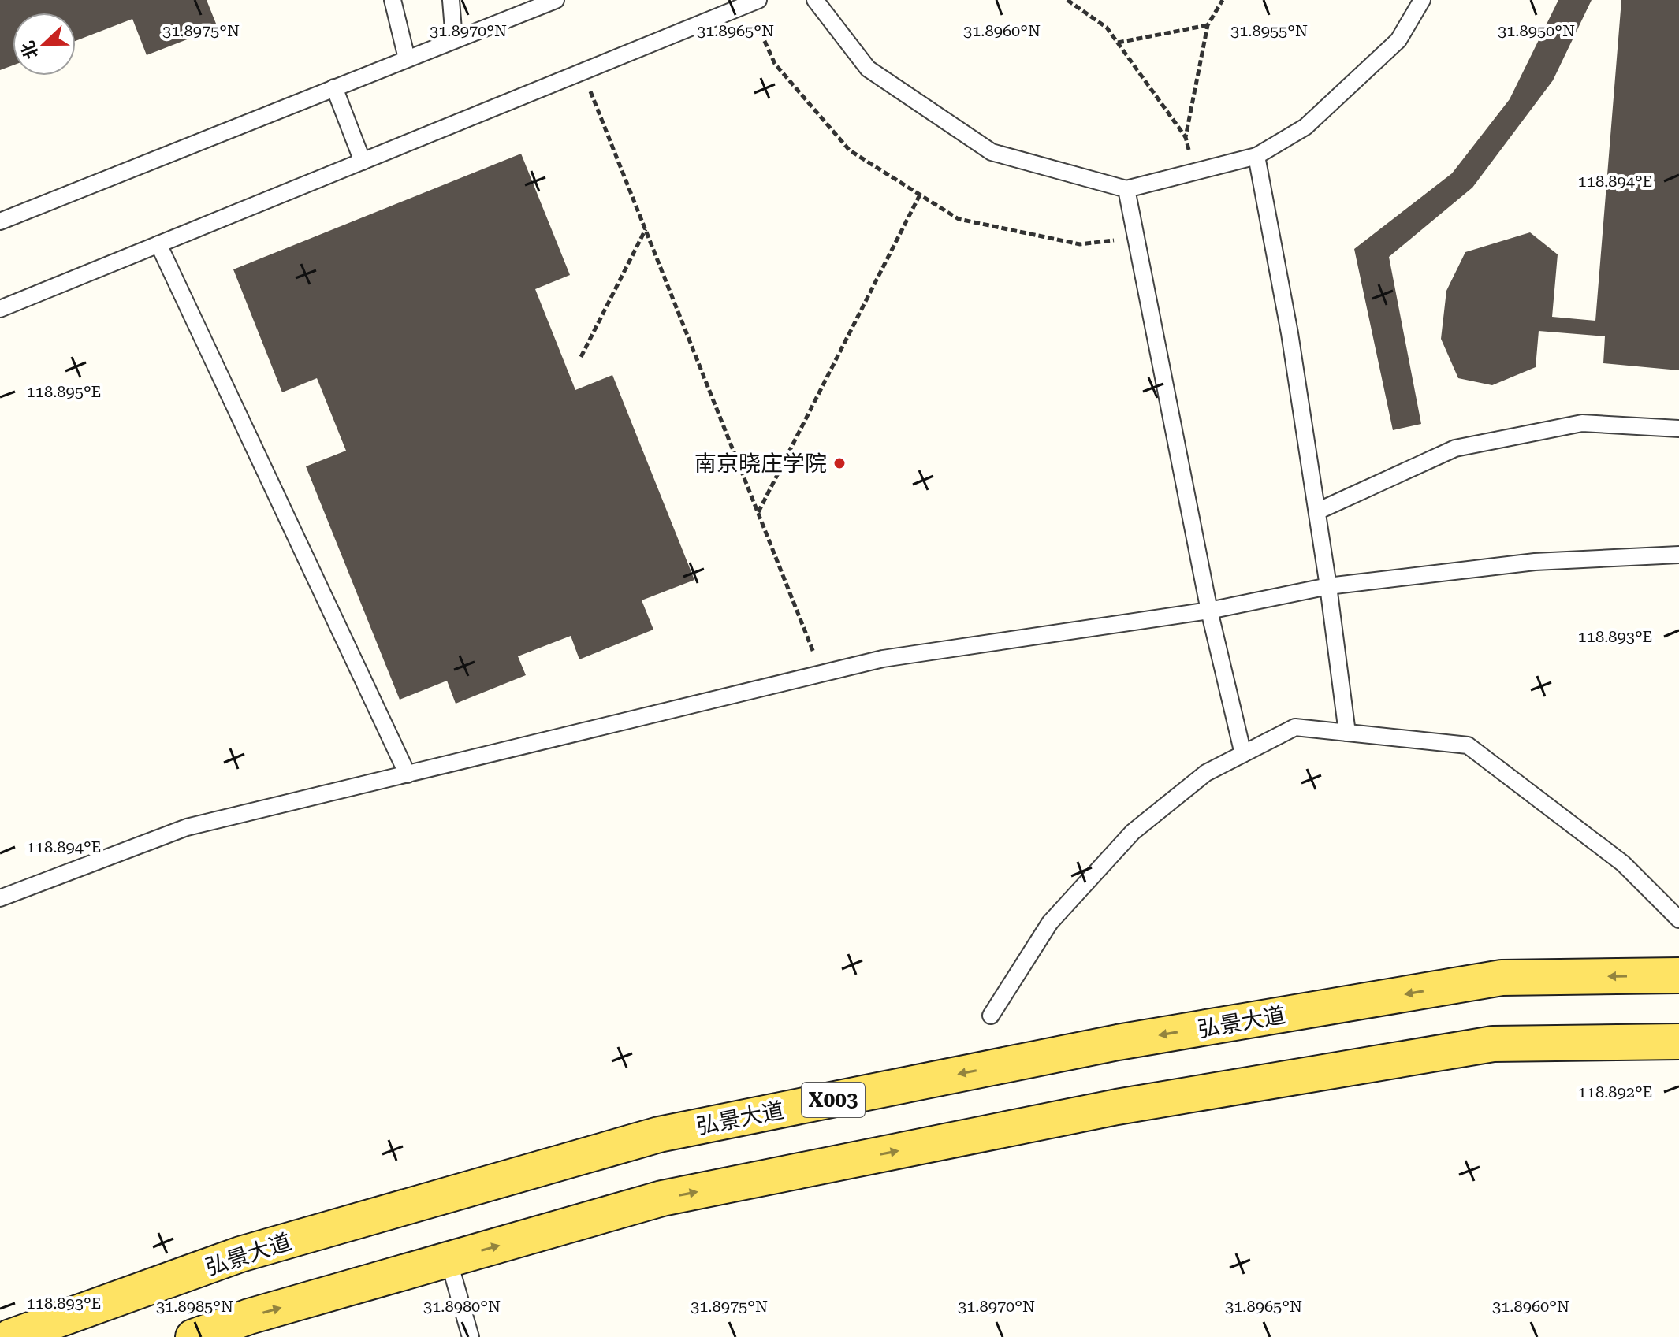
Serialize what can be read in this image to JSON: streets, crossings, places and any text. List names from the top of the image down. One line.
{"streets":{"main road":["弘景大道","X003"]},"places":["南京晓庄学院"],"north":"left","coordinates":["31.8975°N","31.8970°N","31.8960°N","31.8955°N","31.8950°N","31.8965°N","118.894°E","118.895°E","118.893°E","118.892°E","31.8985°N","31.8980°N"]}
